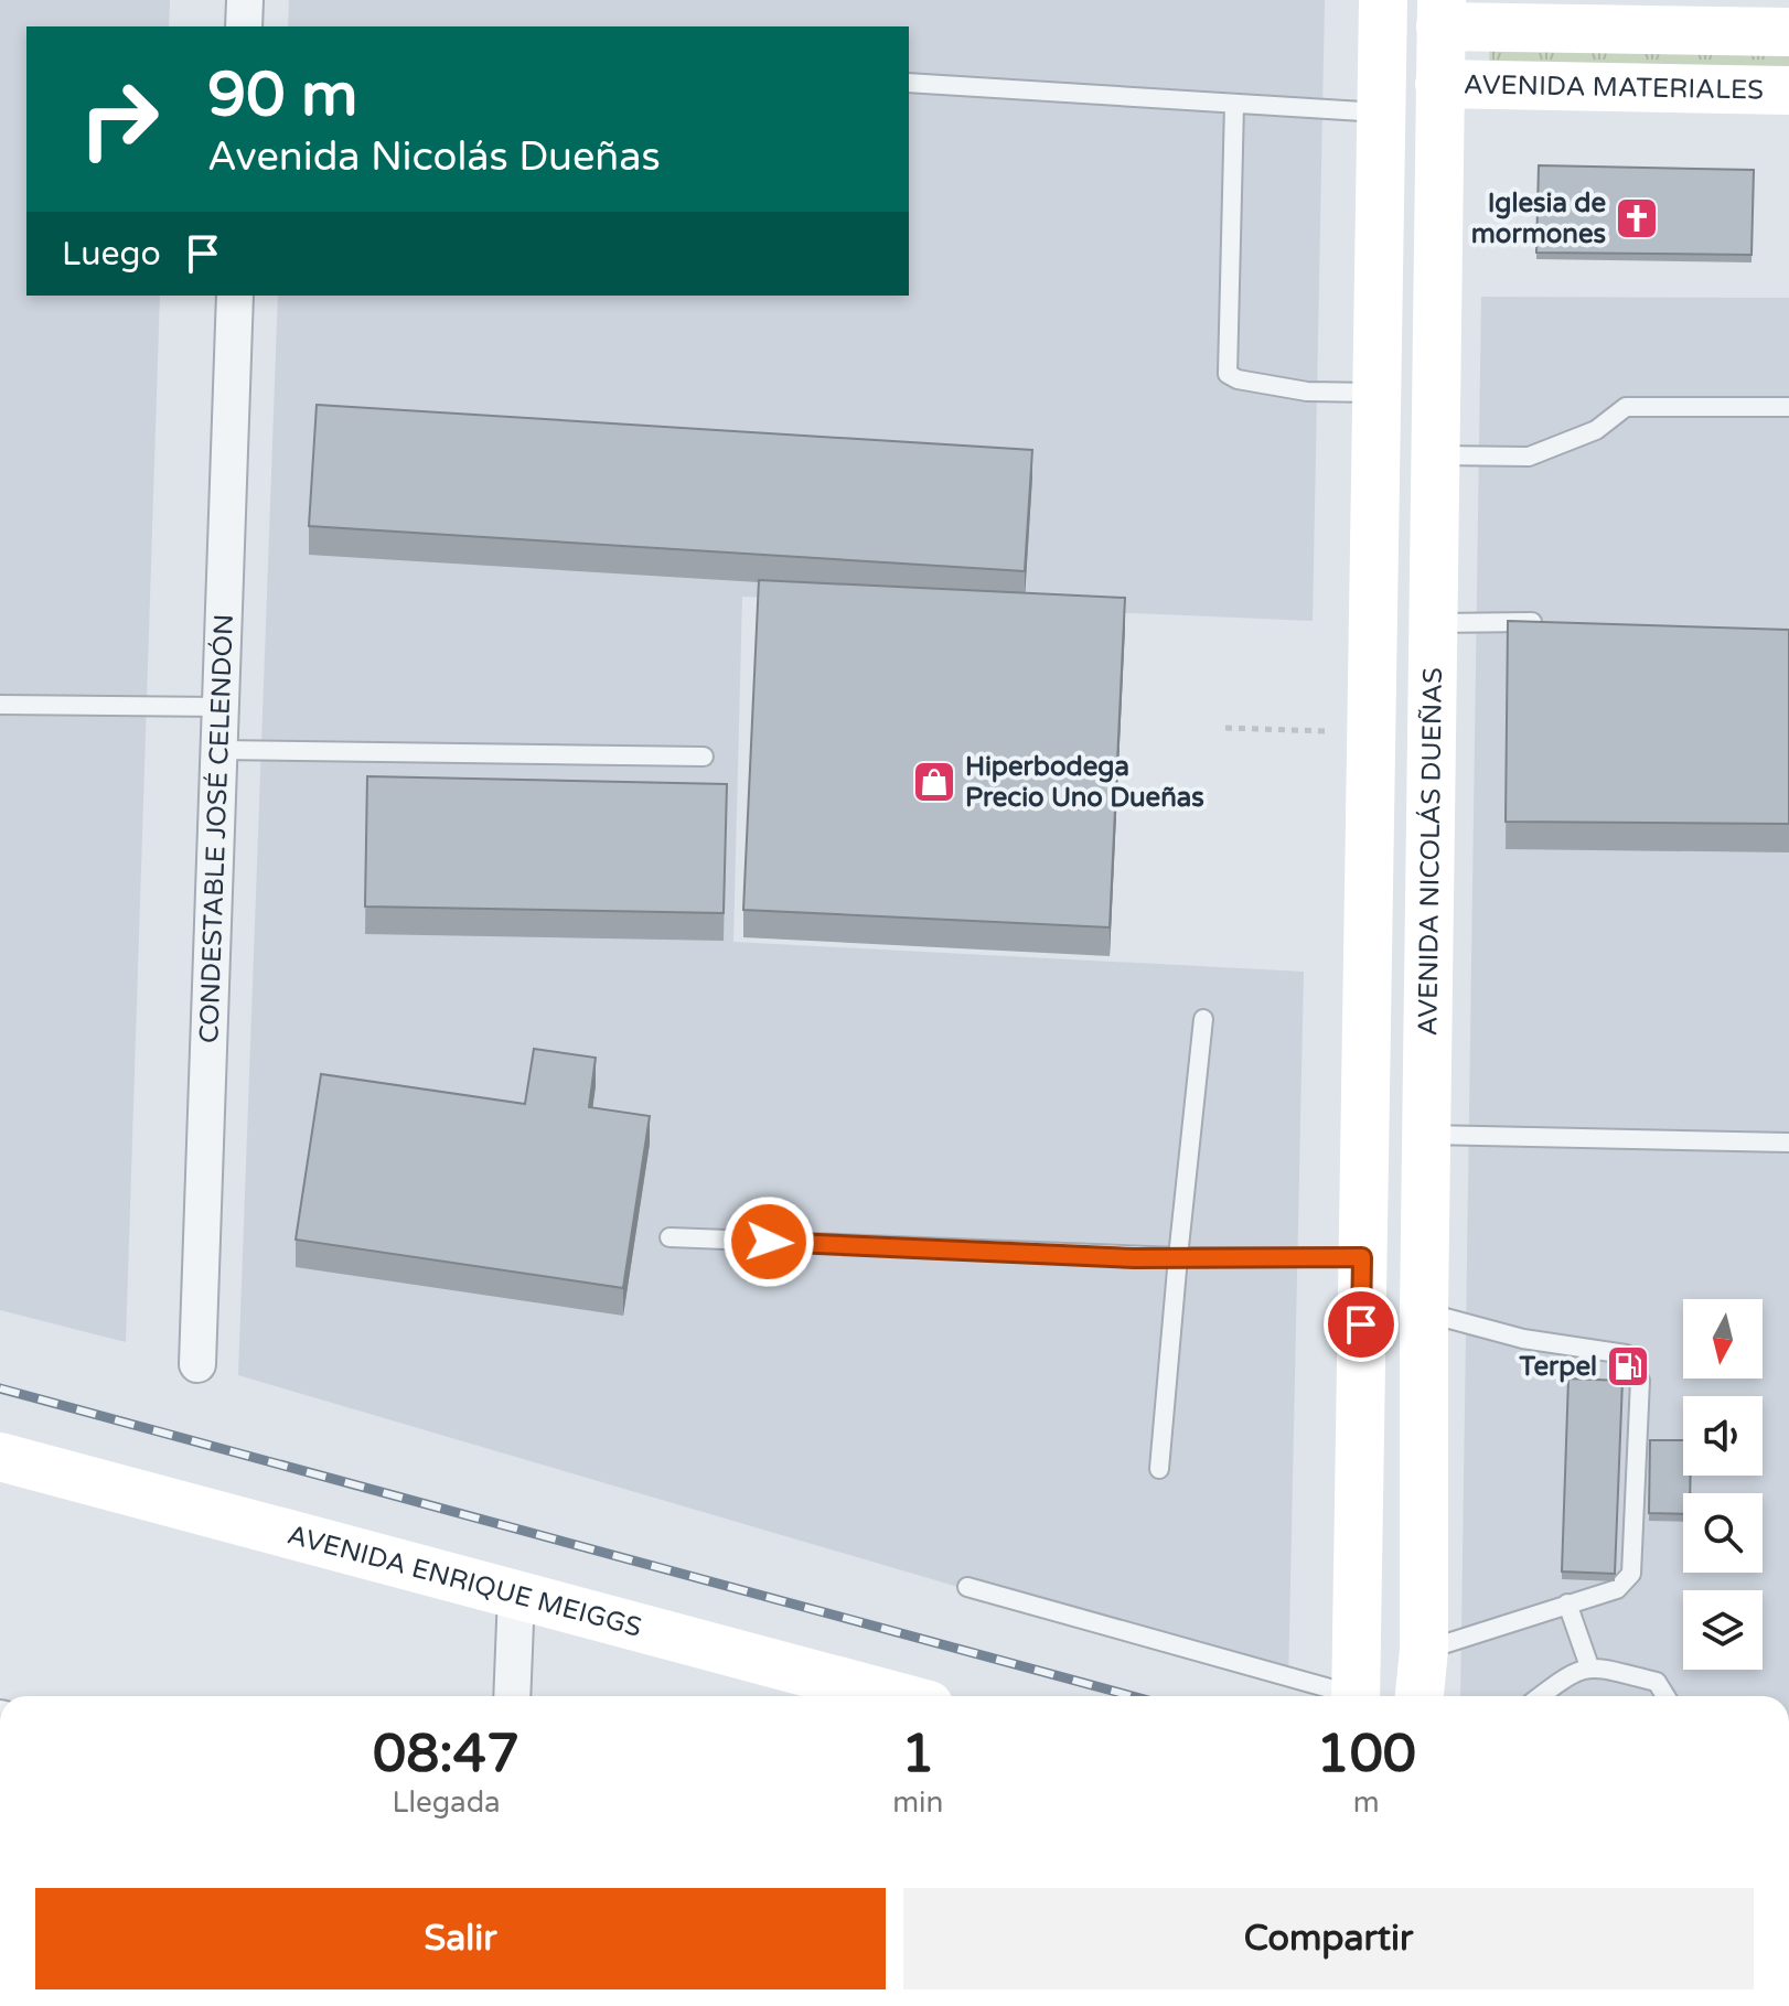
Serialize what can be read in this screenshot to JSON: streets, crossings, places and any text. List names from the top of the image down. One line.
{"streets":{"main road":["AVENIDA MATERIALES","AVENIDA NICOLÁS DUEÑAS","AVENIDA ENRIQUE MEIGGS"],"street":["CONDESTABLE JOSÉ CELENDÓN"]},"crossings":[["AVENIDA MATERIALES","AVENIDA NICOLÁS DUEÑAS"]],"places":{"church":["Iglesia de mormones"],"shop":["Hiperbodega Precio Uno Dueñas"],"fuel station":["Terpel"]},"north":"bottom","page":{"turn":["90 m","Avenida Nicolás Dueñas"],"then":"Luego","eta":["08:47","Llegada","1","min","100","m"],"buttons":["Salir","Compartir"]}}
